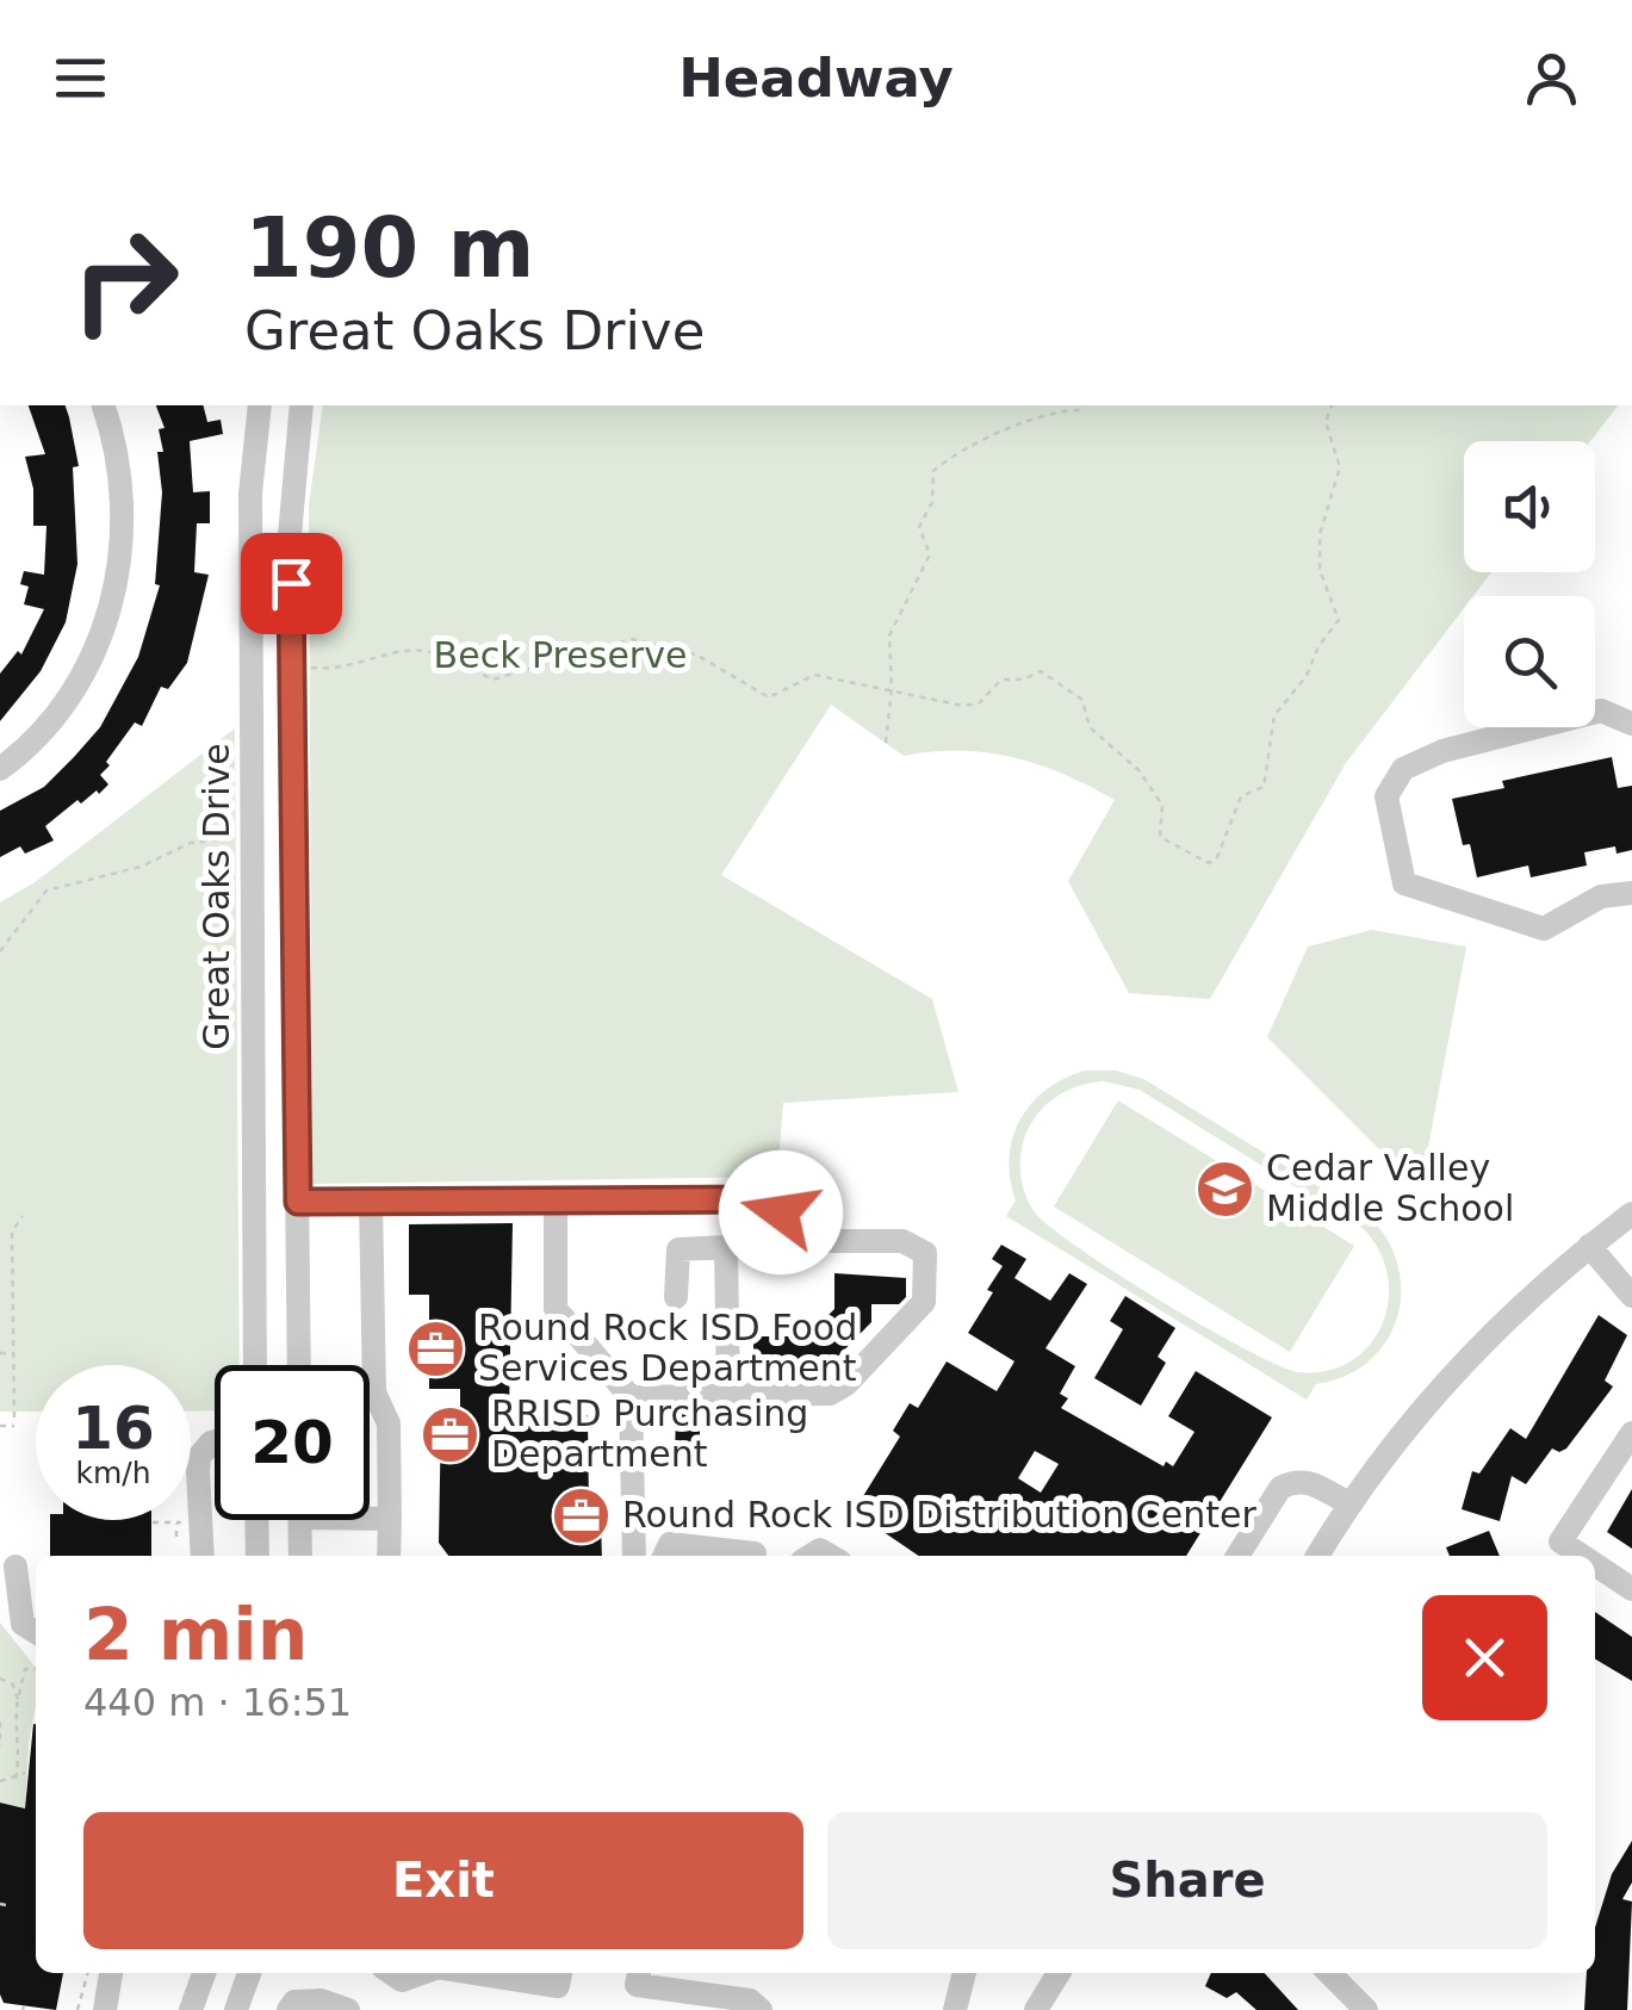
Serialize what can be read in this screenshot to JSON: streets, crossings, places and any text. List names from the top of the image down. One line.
{"streets":{"street":["Great Oaks Drive"]},"parks":["Beck Preserve"],"places":{"school or university":["Cedar Valley Middle School"],"office":["Round Rock ISD Food Services Department","RRISD Purchasing Department","Round Rock ISD Distribution Center"]},"page":{"header":"Headway","turn":["190 m","Great Oaks Drive"],"speed":"16 km/h","limit":"20","heading":["2 min","440 m · 16:51"],"buttons":["Exit","Share"]}}
